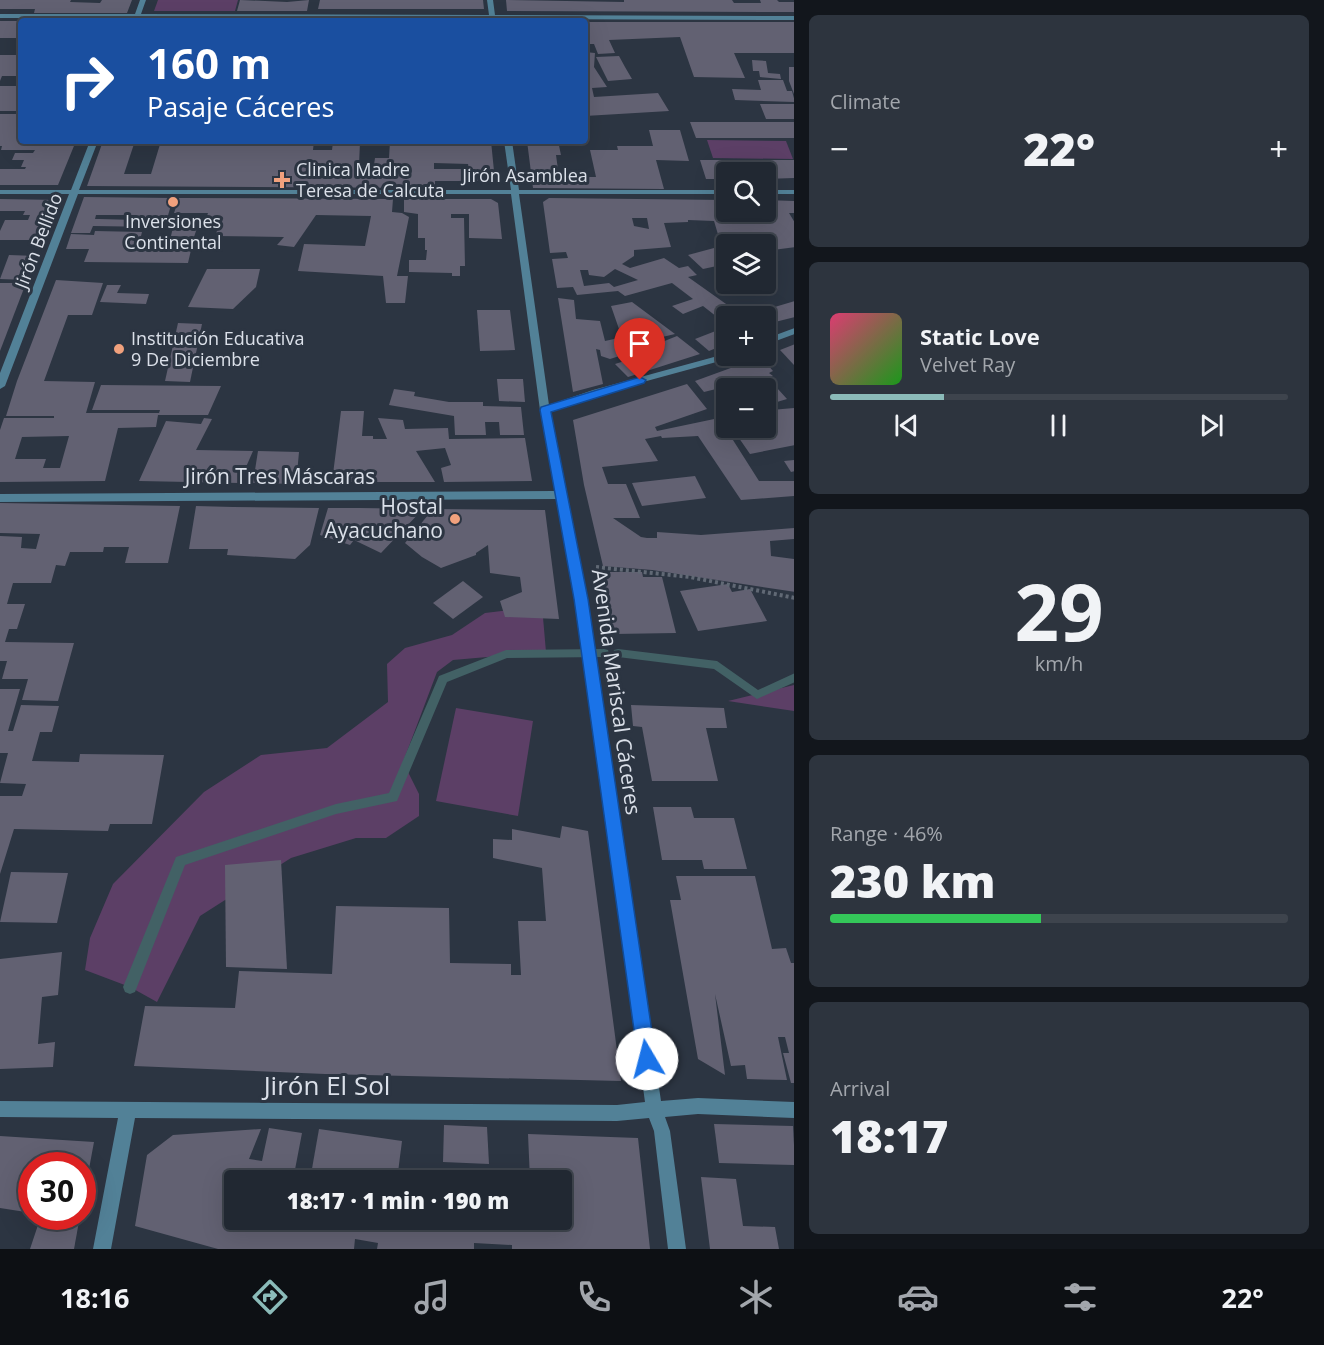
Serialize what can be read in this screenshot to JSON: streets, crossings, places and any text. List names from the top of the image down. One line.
{"streets":{"street":["Jirón Asamblea","Jirón Bellido","Jirón Tres Máscaras","Avenida Mariscal Cáceres","Jirón El Sol"]},"crossings":[["Jirón Asamblea","Jirón Bellido"],["Jirón Asamblea","Avenida Mariscal Cáceres"],["Jirón Tres Máscaras","Avenida Mariscal Cáceres"],["Avenida Mariscal Cáceres","Jirón El Sol"]],"places":{"health":["Clinica Madre Teresa de Calcuta"],"other":["Inversiones Continental","Institución Educativa 9 De Diciembre","Hostal Ayacuchano"]},"page":{"tile":["Climate",["29","km/h"],["Range · 46%","230 km"],["Arrival","18:17"]],"turn":["160 m","Pasaje Cáceres"],"heat":["−","22°","+"],"map_buttons":["+","−"],"song":["Static Love","Velvet Ray"],"limit":"30","trip":"18:17 · 1 min · 190 m","tabs":["18:16","22°"]}}
